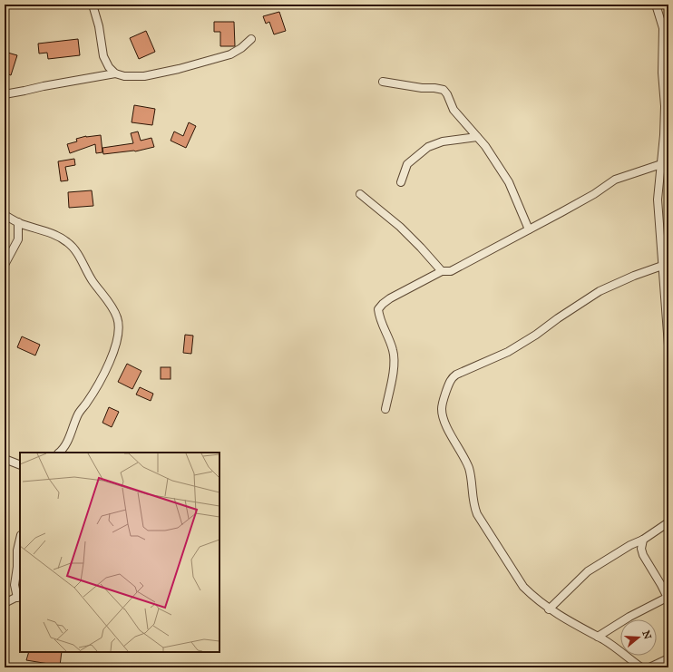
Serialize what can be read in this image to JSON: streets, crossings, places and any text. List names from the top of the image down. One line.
{"north":"right"}
